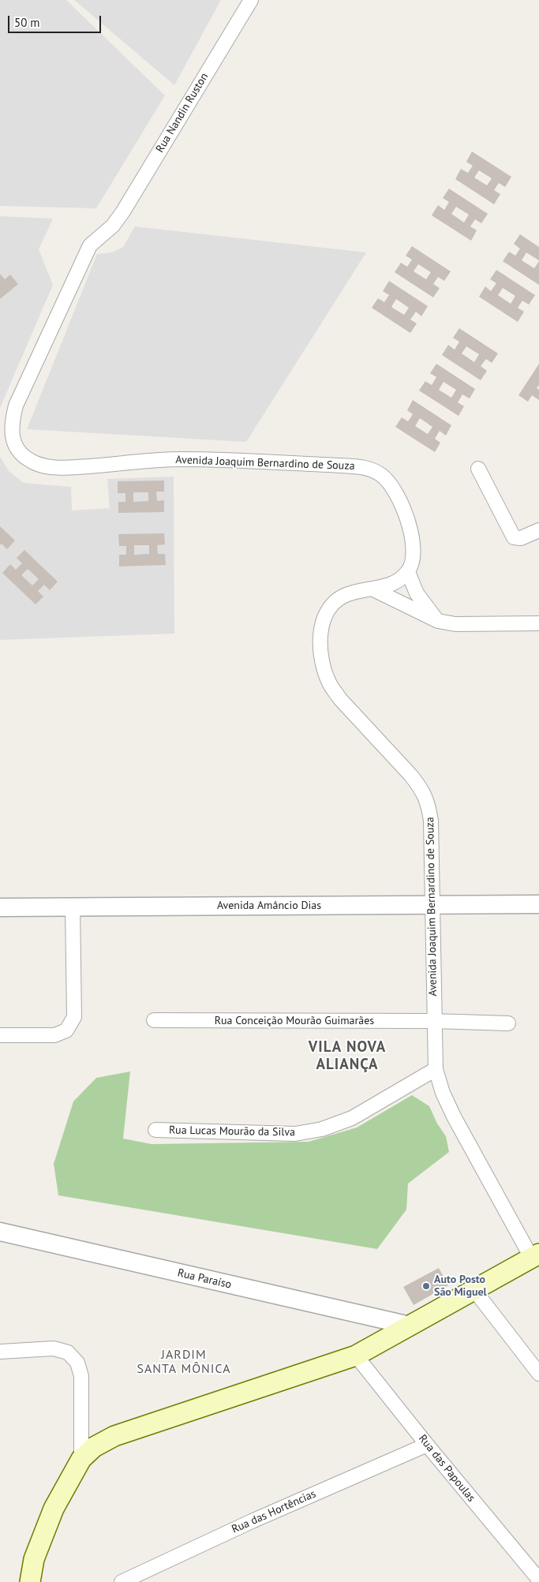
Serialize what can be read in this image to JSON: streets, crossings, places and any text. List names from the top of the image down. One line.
{"streets":{"street":["Rua Nandin Ruston","Avenida Joaquim Bernardino de Souza","Avenida Amâncio Dias","Rua Conceição Mourão Guimarães","Rua Lucas Mourão da Silva","Rua Paraíso","Rua das Papoulas","Rua das Hortências"]},"crossings":[["Rua Nandin Ruston","Avenida Joaquim Bernardino de Souza"],["Avenida Joaquim Bernardino de Souza","Avenida Amâncio Dias"],["Avenida Joaquim Bernardino de Souza","Rua Conceição Mourão Guimarães"],["Avenida Joaquim Bernardino de Souza","Rua Lucas Mourão da Silva"],["Rua das Papoulas","Rua das Hortências"]],"districts":["VILA NOVA ALIANÇA","JARDIM SANTA MÔNICA"],"places":["Auto Posto São Miguel"],"scale_bar":"50 m"}
